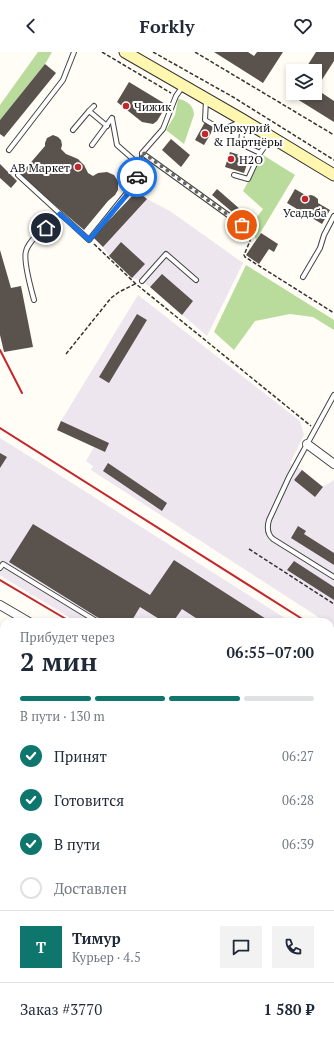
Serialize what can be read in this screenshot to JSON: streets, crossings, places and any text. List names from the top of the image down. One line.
{"places":["Чижик","Меркурий & Партнёры","H2O","АВ Маркет","Усадьба"],"page":{"header":"Forkly","heading":["2 мин","Прибудет через","06:55–07:00"],"panel":["Тимур","Курьер · 4.5","Заказ #3770","1 580 ₽"],"bar":"В пути · 130 m","list":[["Принят","06:27"],["Готовится","06:28"],["В пути","06:39"],"Доставлен"],"round":"Т"}}
